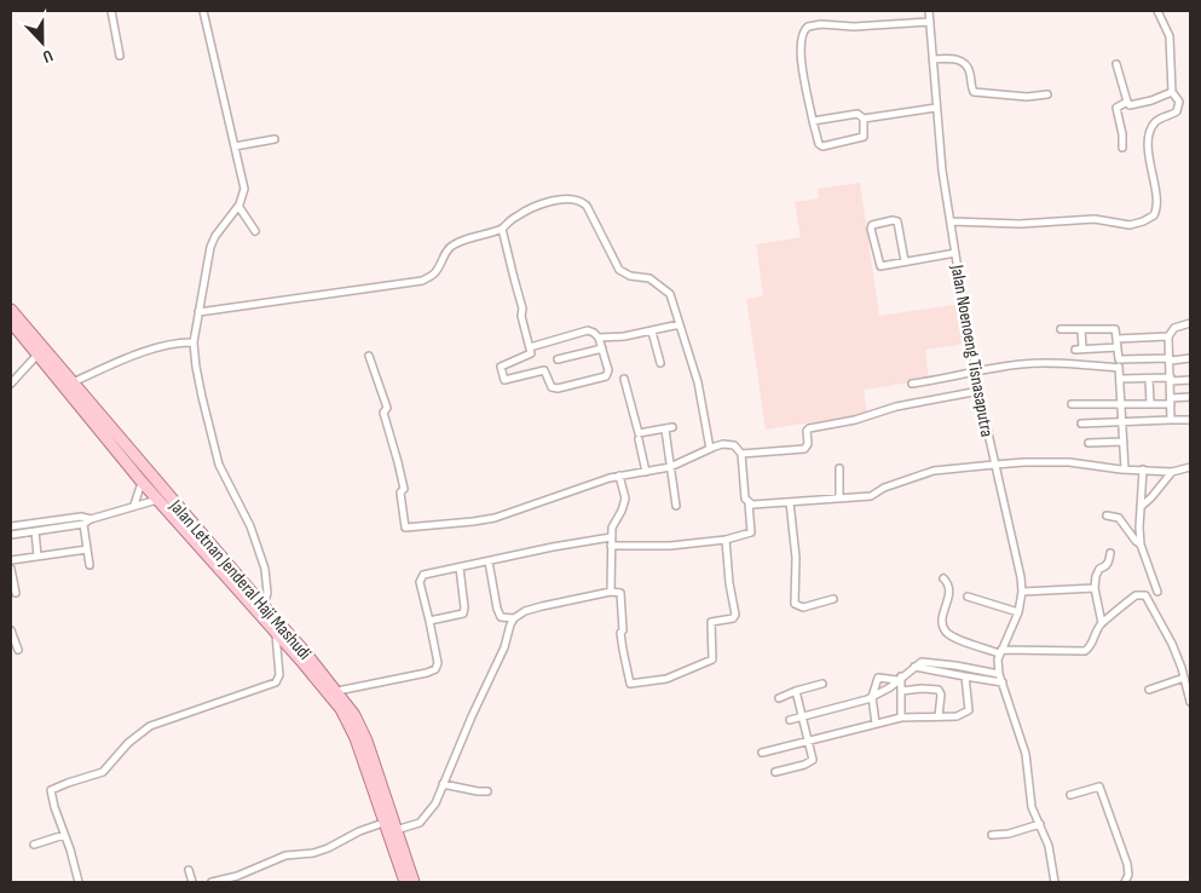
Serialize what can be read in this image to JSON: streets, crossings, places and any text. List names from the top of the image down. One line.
{"streets":{"main road":["Jalan Letnan Jenderal Haji Mashudi"],"street":["Jalan Noenoeng Tisnasaputra"]},"north":"bottom"}
